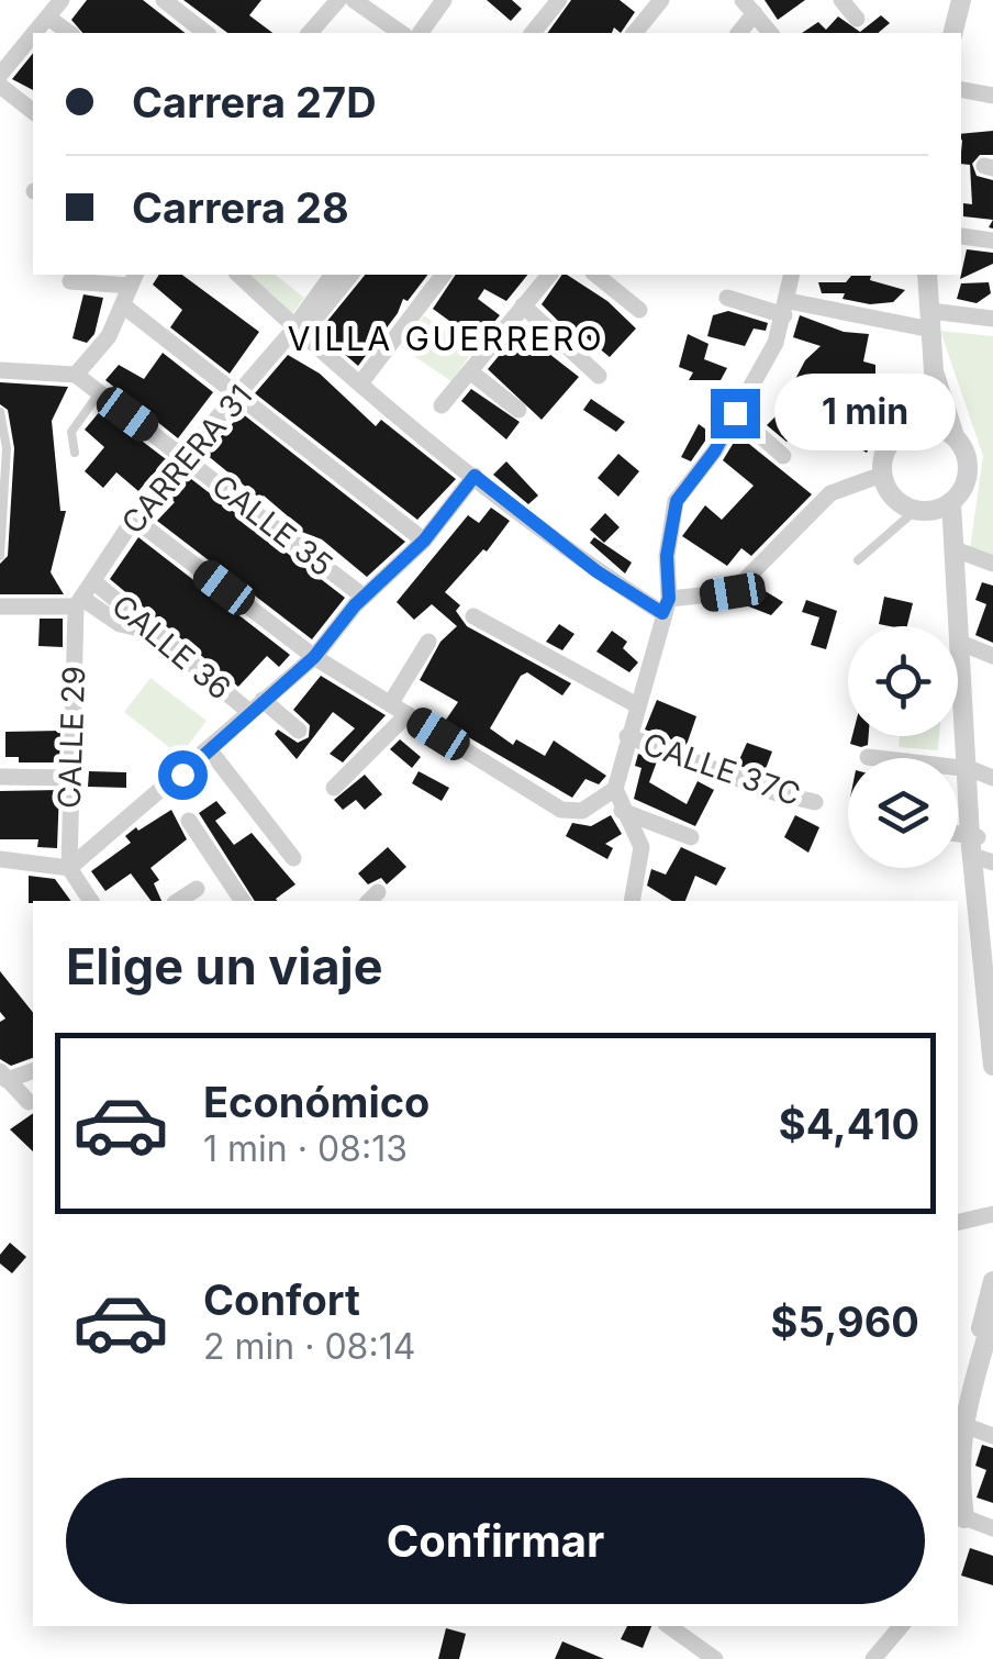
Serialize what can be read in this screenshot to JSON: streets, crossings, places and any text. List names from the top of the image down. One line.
{"streets":{"street":["CARRERA 31","CALLE 35","CALLE 36","CALLE 29","CALLE 37C"]},"crossings":[["CARRERA 31","CALLE 35"],["CARRERA 31","CALLE 36"],["CARRERA 31","CALLE 29"]],"districts":["VILLA GUERRERO"],"page":{"banner":["Carrera 27D","Carrera 28"],"bubble":"1 min","heading":"Elige un viaje","list":[{"name":"Económico","note":"1 min · 08:13","value":"$4,410"},{"name":"Confort","note":"2 min · 08:14","value":"$5,960"}],"buttons":"Confirmar"}}
